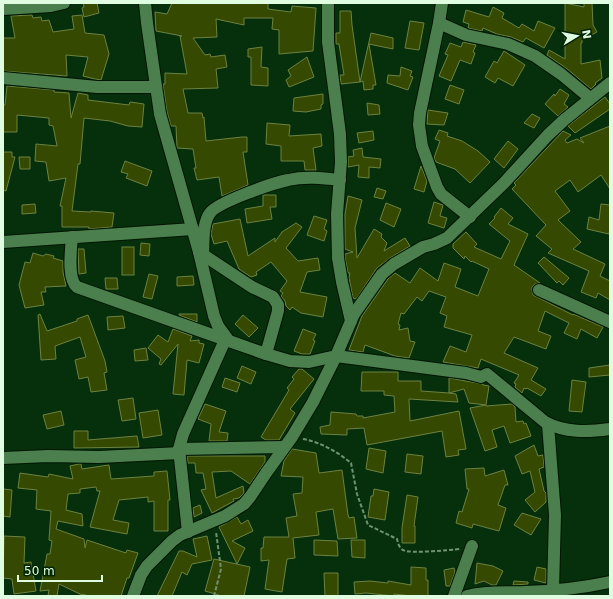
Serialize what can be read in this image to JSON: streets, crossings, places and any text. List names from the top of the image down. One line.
{"scale_bar":"50 m","north":"right"}
